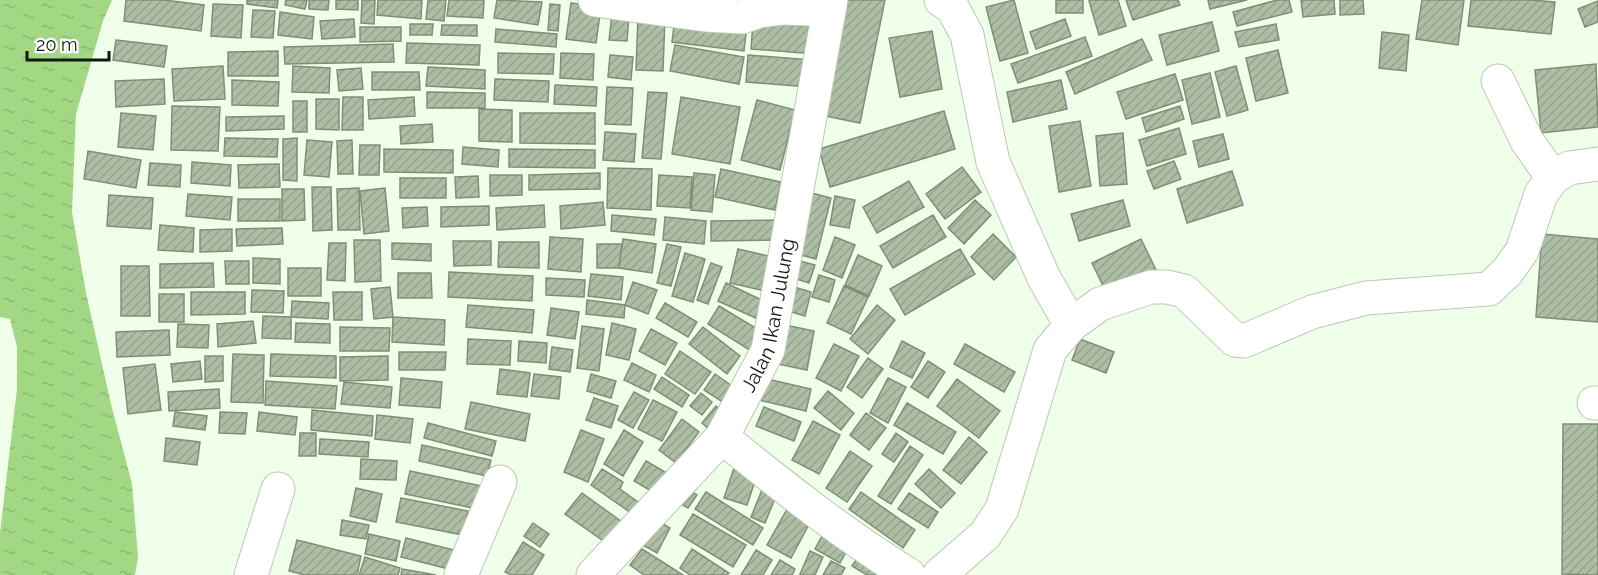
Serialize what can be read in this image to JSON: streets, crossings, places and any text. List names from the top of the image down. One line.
{"streets":{"street":["Jalan Ikan Julung"]},"scale_bar":"20 m"}
